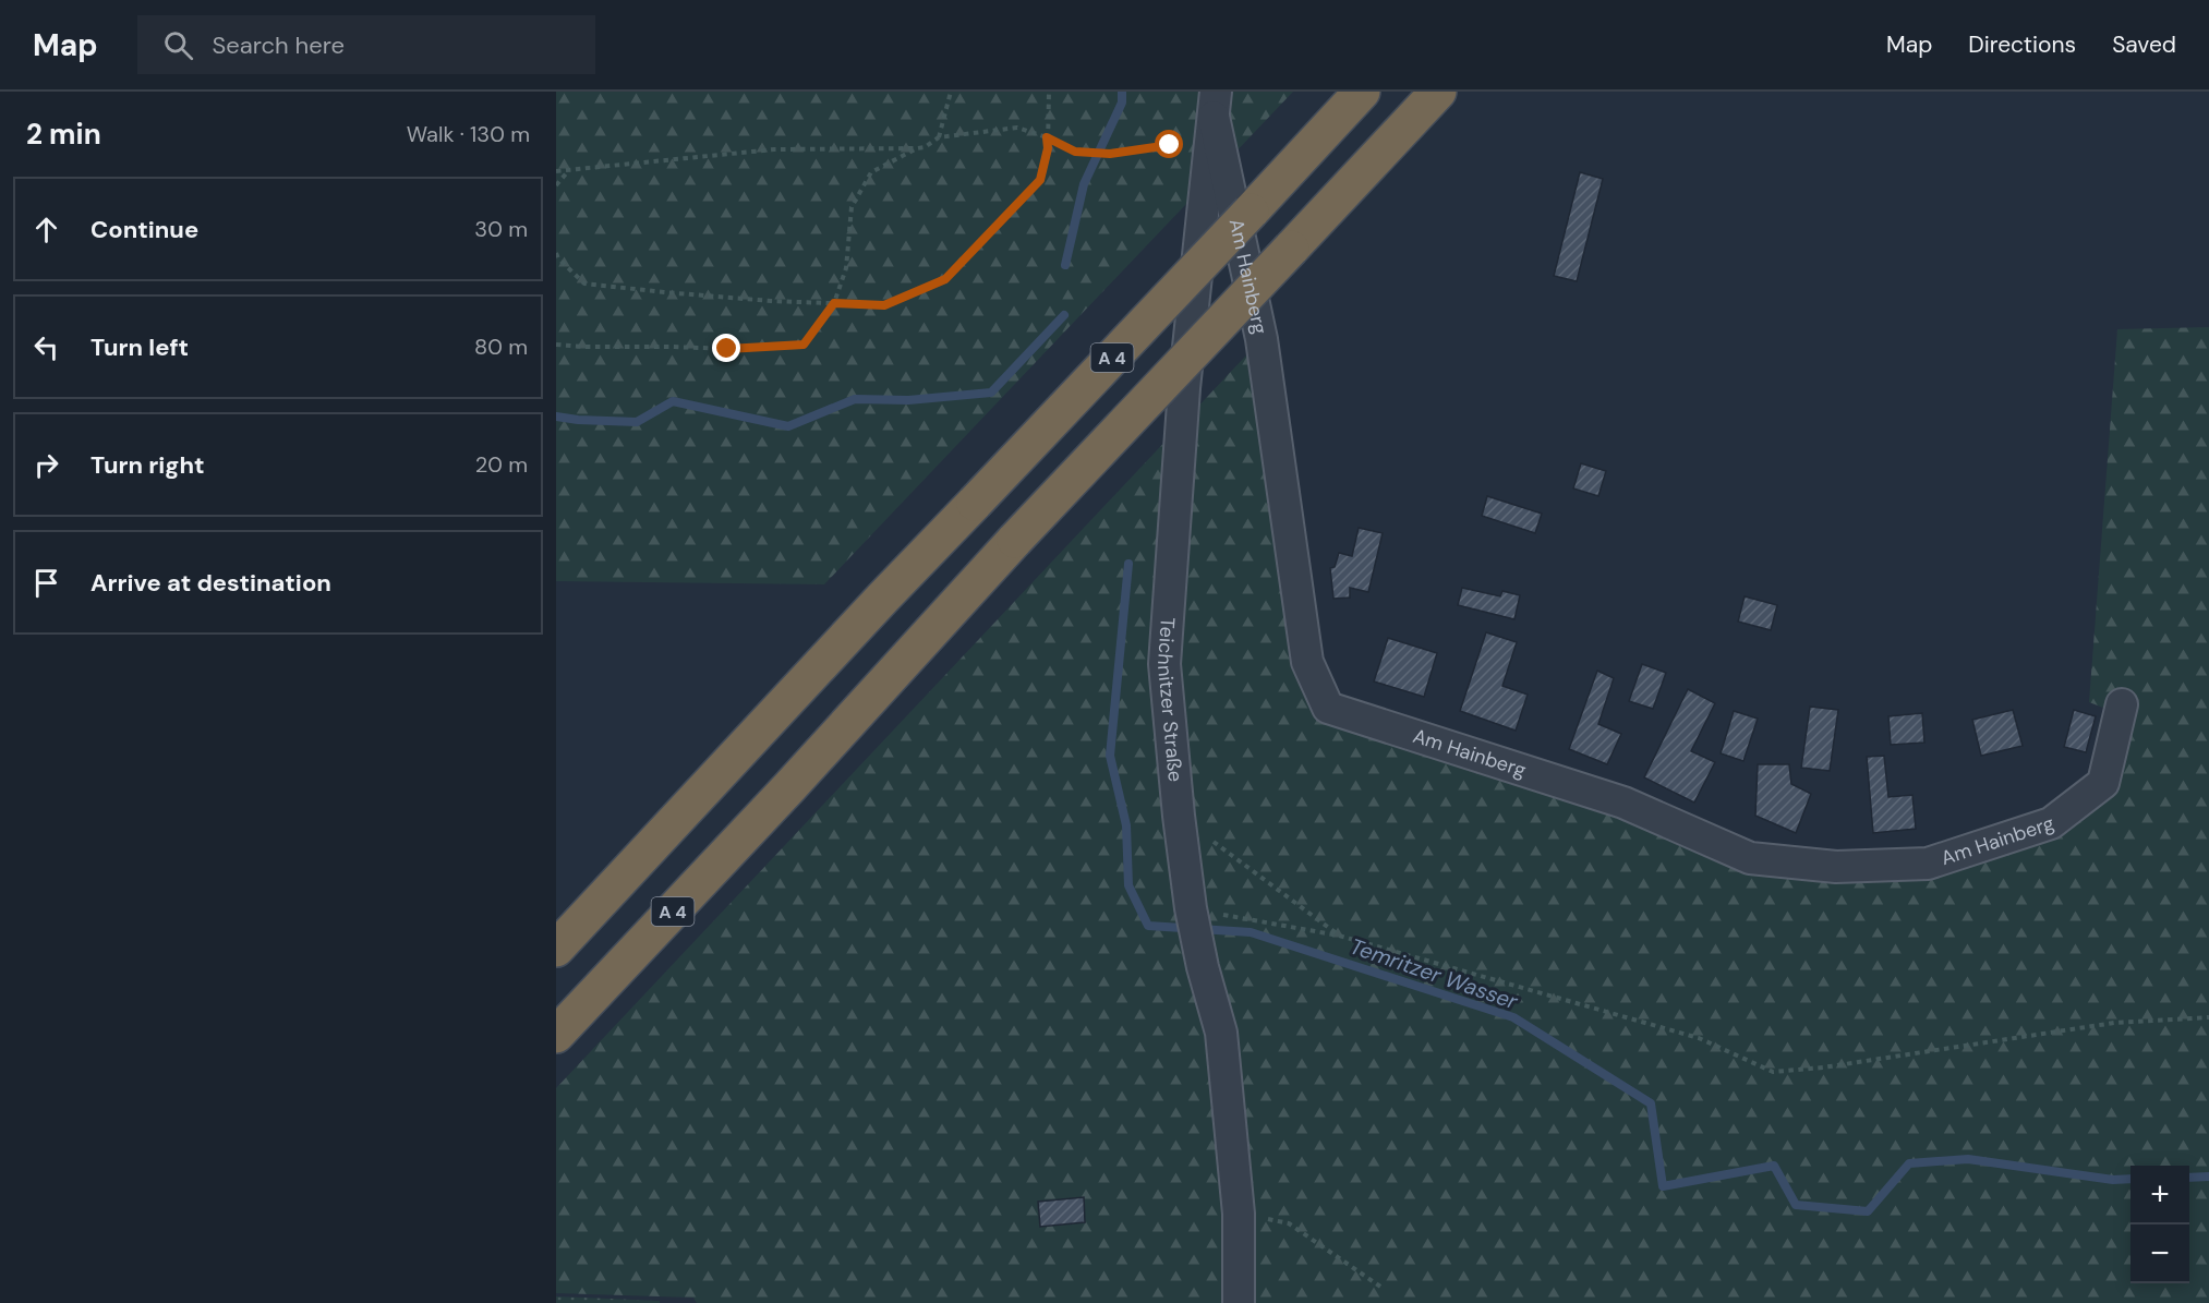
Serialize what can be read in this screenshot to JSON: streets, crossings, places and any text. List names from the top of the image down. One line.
{"streets":{"highway":["A 4"],"street":["Am Hainberg","Teichnitzer Straße"]},"crossings":[["Am Hainberg","Teichnitzer Straße"]],"water":["Temritzer Wasser"],"page":{"header":"Map","search":"Search here","nav":["Map","Directions","Saved"],"heading":["2 min","Walk · 130 m"],"list":[["Continue","30 m"],["Turn left","80 m"],["Turn right","20 m"],"Arrive at destination"],"map_buttons":["+","−"]}}
